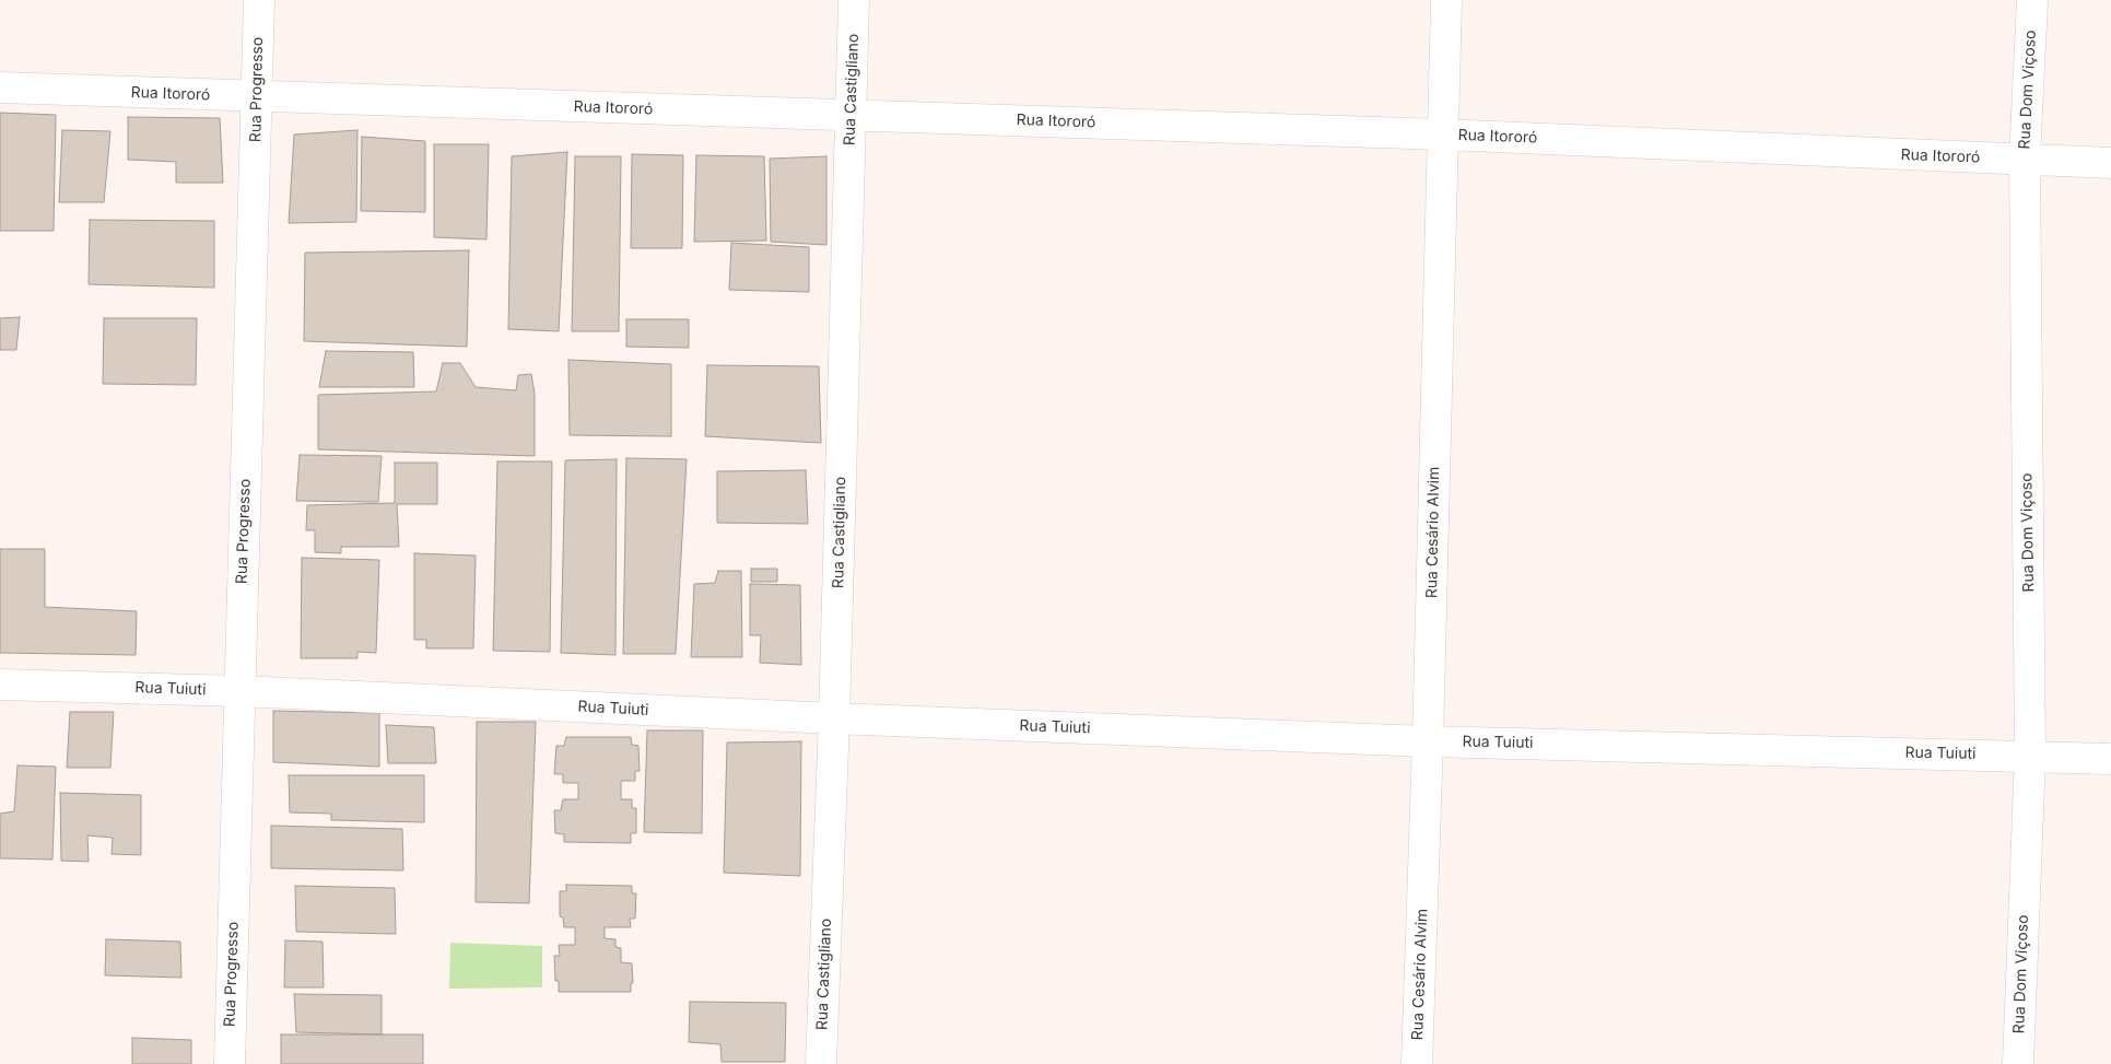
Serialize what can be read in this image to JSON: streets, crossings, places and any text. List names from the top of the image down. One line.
{"streets":{"street":["Rua Progresso","Rua Castigliano","Rua Dom Viçoso","Rua Itororó","Rua Cesário Alvim","Rua Tuiuti"]},"crossings":[["Rua Progresso","Rua Itororó"],["Rua Progresso","Rua Tuiuti"],["Rua Castigliano","Rua Itororó"],["Rua Castigliano","Rua Tuiuti"],["Rua Dom Viçoso","Rua Itororó"],["Rua Dom Viçoso","Rua Tuiuti"],["Rua Itororó","Rua Cesário Alvim"],["Rua Cesário Alvim","Rua Tuiuti"]]}
